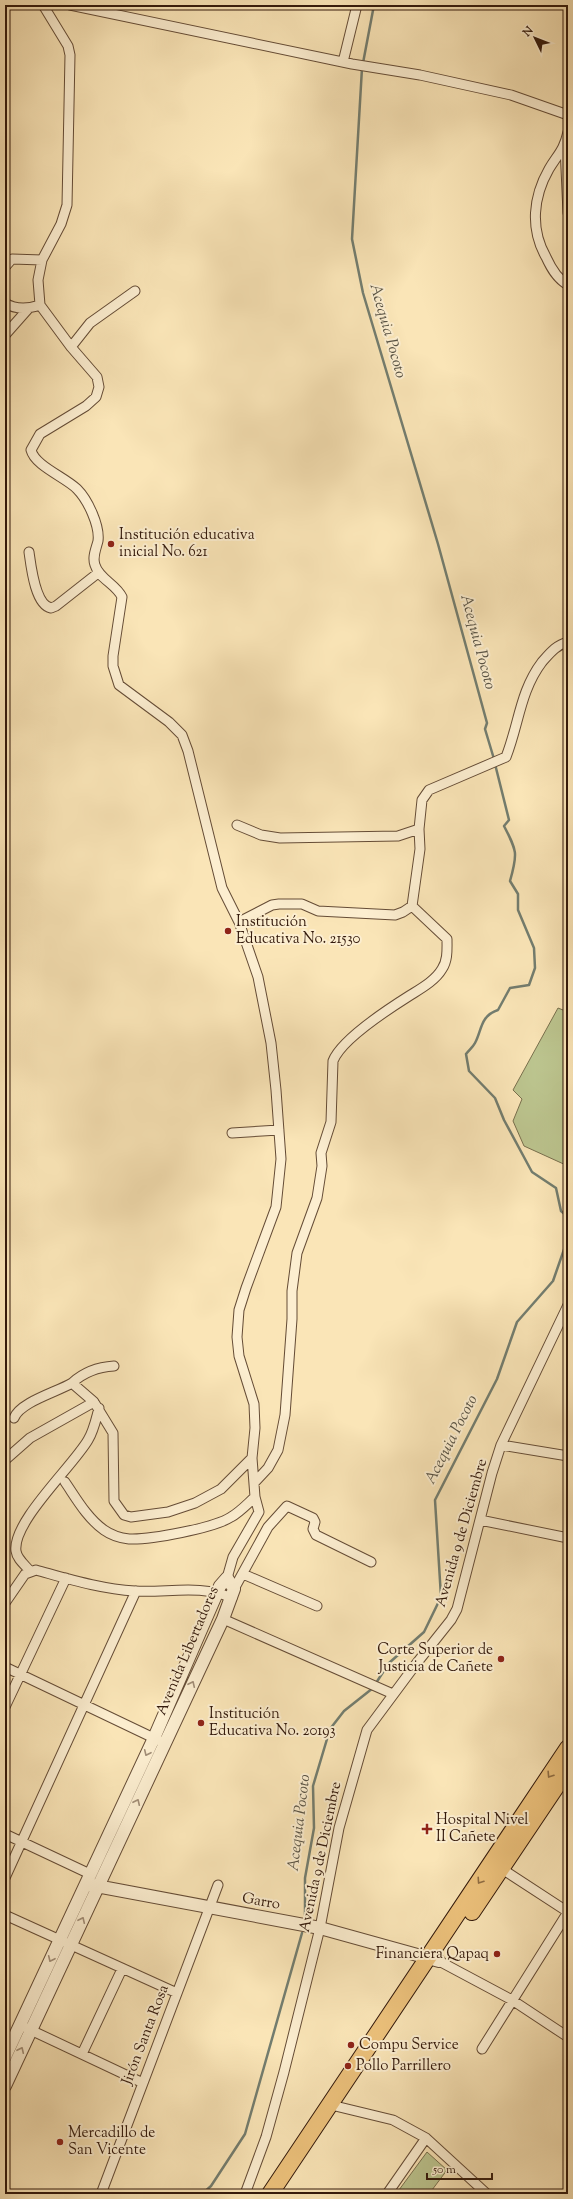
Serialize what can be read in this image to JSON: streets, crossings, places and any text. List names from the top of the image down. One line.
{"streets":{"street":["Avenida 9 de Diciembre","Avenida Libertadores","Garro","Jirón Santa Rosa"]},"crossings":[["Avenida 9 de Diciembre","Garro"],["Avenida Libertadores","Garro"],["Garro","Jirón Santa Rosa"]],"water":["Acequia Pocoto"],"places":{"other":["Institución educativa inicial No. 621","Institución Educativa No. 21530","Corte Superior de Justicia de Cañete","Institución Educativa No. 20193","Financiera Qapaq","Compu Service","Pollo Parrillero","Mercadillo de San Vicente"],"health":["Hospital Nivel II Cañete"]},"scale_bar":"50 m","north":"top left"}
